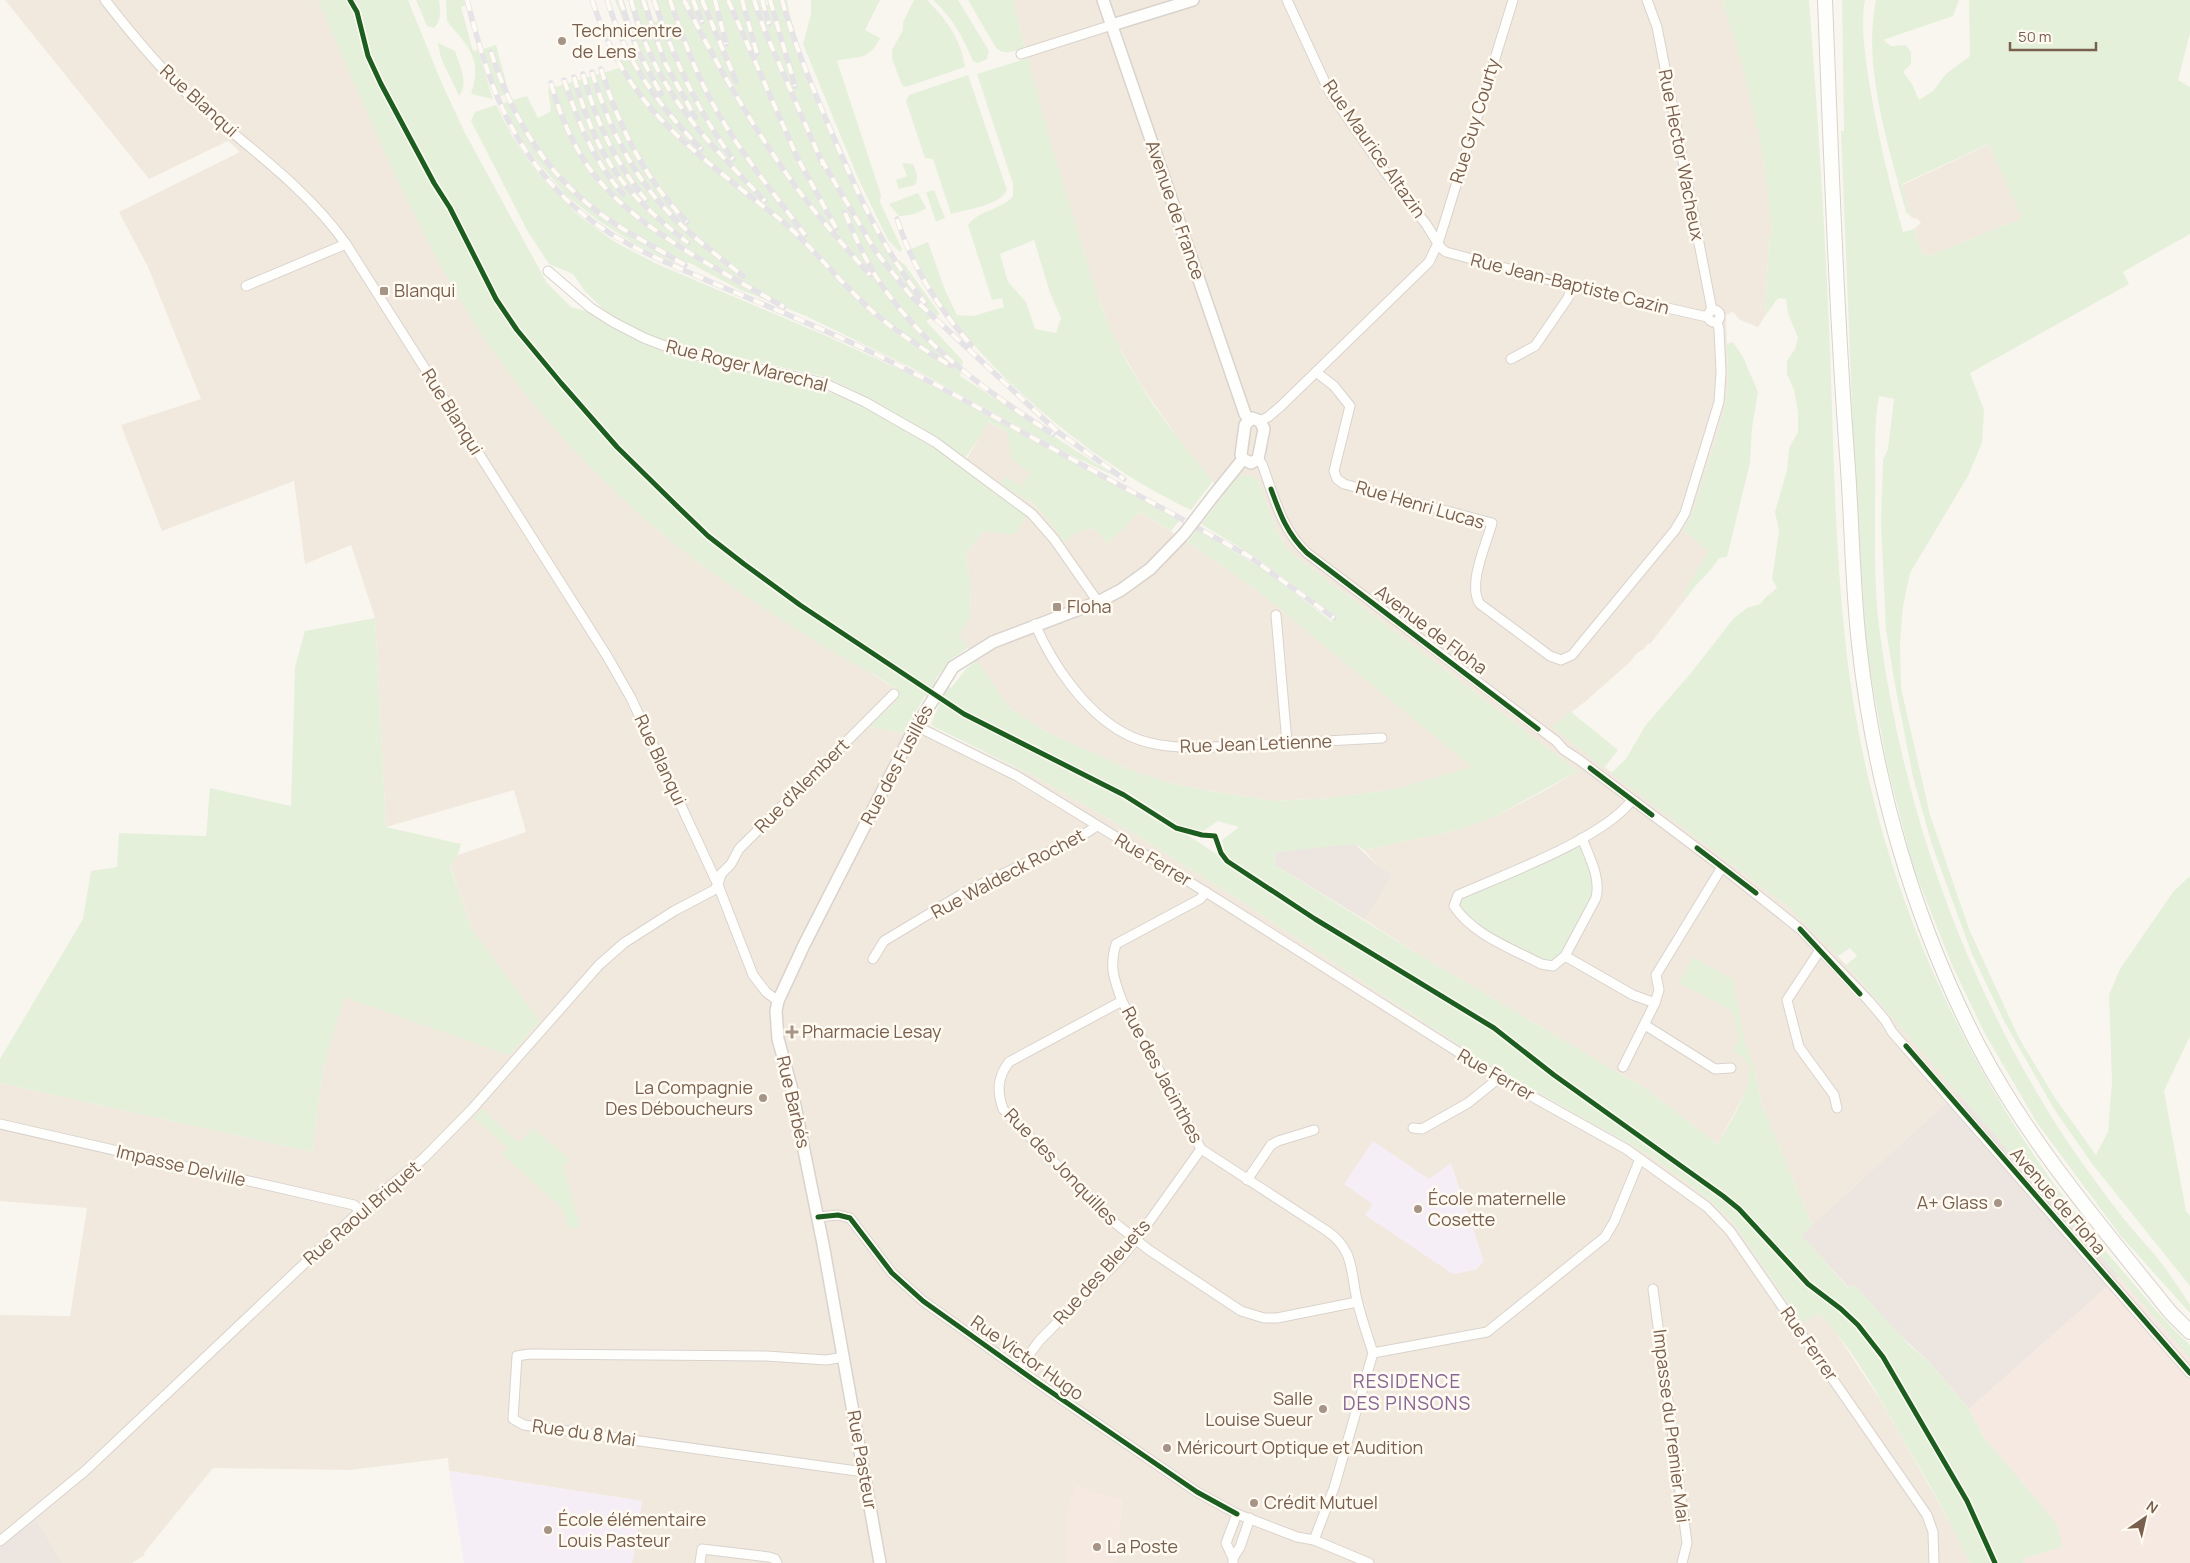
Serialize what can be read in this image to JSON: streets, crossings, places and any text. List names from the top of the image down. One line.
{"streets":{"street":["Rue Blanqui","Rue Guy Courty","Rue Maurice Altazin","Rue Hector Wacheux","Avenue de France","Rue Jean-Baptiste Cazin","Rue Roger Marechal","Rue Henri Lucas","Avenue de Floha","Rue Jean Letienne","Rue des Fusillés","Rue d'Alembert","Rue Ferrer","Rue Waldeck Rochet","Rue des Jacinthes","Rue Barbés","Impasse Delville","Rue des Jonquilles","Rue Raoul Briquet","Rue des Bleuets","Rue Victor Hugo","Impasse du Premier Mai","Rue du 8 Mai","Rue Pasteur"]},"crossings":[["Rue Blanqui","Rue d'Alembert"],["Rue Blanqui","Rue Raoul Briquet"],["Rue Guy Courty","Rue Maurice Altazin"],["Rue Guy Courty","Avenue de France"],["Rue Guy Courty","Rue Jean-Baptiste Cazin"],["Rue Guy Courty","Rue Henri Lucas"],["Rue Maurice Altazin","Rue Jean-Baptiste Cazin"],["Rue Hector Wacheux","Rue Jean-Baptiste Cazin"],["Rue Jean-Baptiste Cazin","Rue Henri Lucas"],["Rue Roger Marechal","Rue des Fusillés"],["Rue Jean Letienne","Rue des Fusillés"],["Rue des Fusillés","Rue Ferrer"],["Rue des Fusillés","Rue Barbés"],["Rue d'Alembert","Rue Raoul Briquet"],["Rue Ferrer","Rue Waldeck Rochet"],["Rue Ferrer","Rue des Jacinthes"],["Rue des Jacinthes","Rue des Jonquilles"],["Rue des Jacinthes","Rue des Bleuets"],["Rue Barbés","Rue Victor Hugo"],["Rue Barbés","Rue Pasteur"],["Impasse Delville","Rue Raoul Briquet"],["Rue des Jonquilles","Rue des Bleuets"],["Rue des Bleuets","Rue Victor Hugo"],["Rue Victor Hugo","Rue Pasteur"],["Rue du 8 Mai","Rue Pasteur"]],"districts":["RESIDENCE DES PINSONS"],"places":{"other":["Technicentre de Lens","La Compagnie Des Déboucheurs","A+ Glass","École maternelle Cosette","Salle Louise Sueur","Méricourt Optique et Audition","Crédit Mutuel","École élémentaire Louis Pasteur","La Poste"],"transit":["Blanqui","Floha"],"health":["Pharmacie Lesay"]},"scale_bar":"50 m","north":"top right"}
